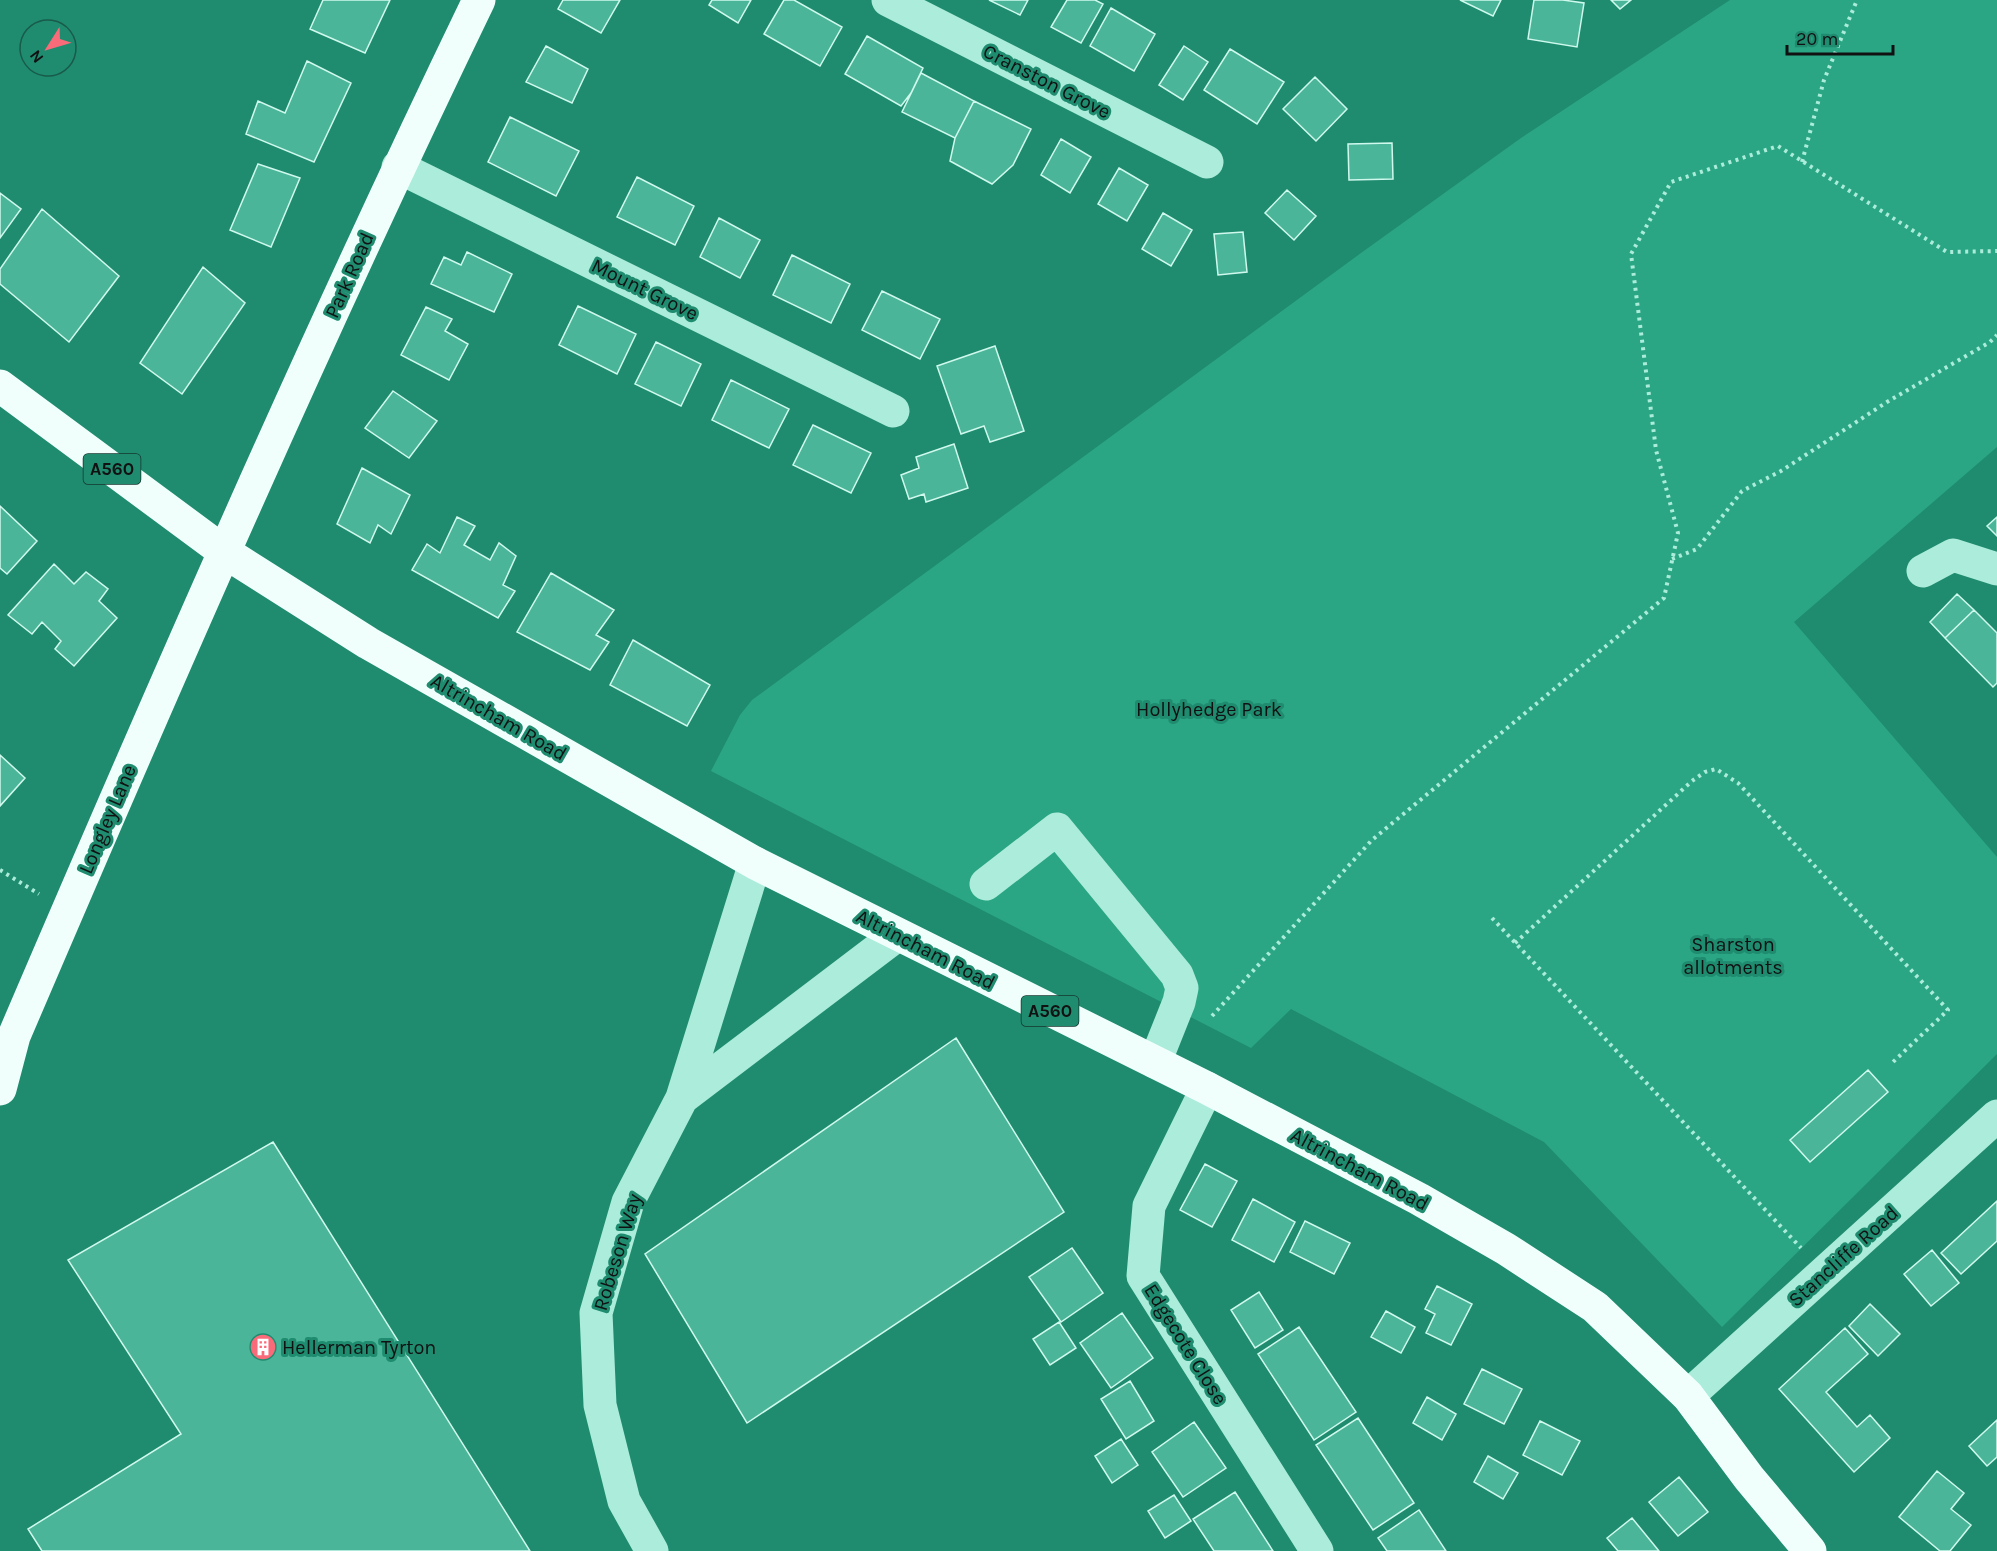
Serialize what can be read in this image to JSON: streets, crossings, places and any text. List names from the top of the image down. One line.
{"streets":{"main road":["Park Road","A560","Altrincham Road","Longley Lane"],"street":["Cranston Grove","Mount Grove","Robeson Way","Stancliffe Road","Edgecote Close"]},"crossings":[["Park Road","Mount Grove"],["Park Road","Altrincham Road"],["Park Road","Longley Lane"],["Altrincham Road","Longley Lane"],["Altrincham Road","Robeson Way"],["Altrincham Road","Stancliffe Road"],["Altrincham Road","Edgecote Close"]],"parks":["Hollyhedge Park","Sharston allotments"],"places":{"building":["Hellerman Tyrton"]},"scale_bar":"20 m","north":"bottom left"}
